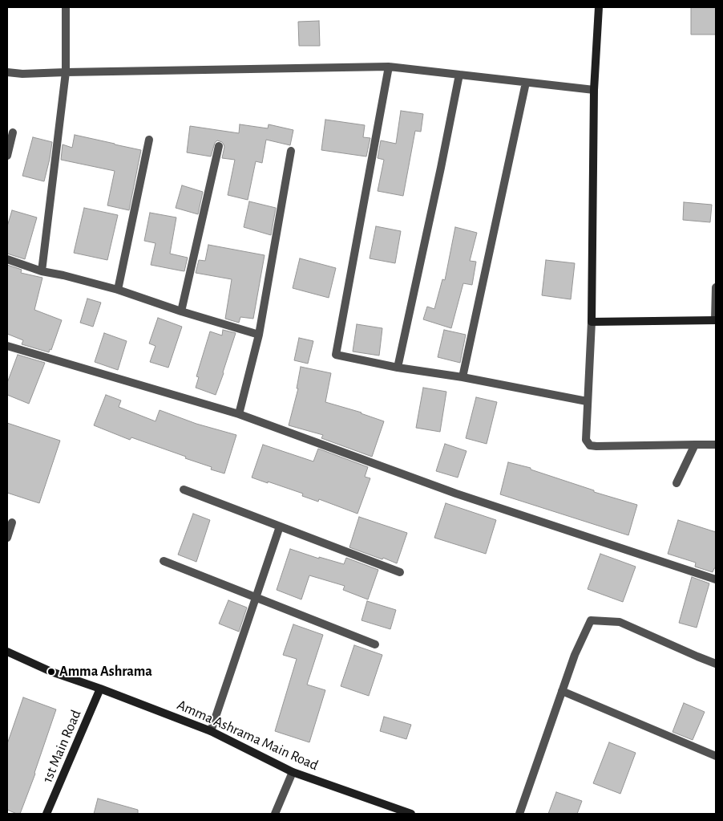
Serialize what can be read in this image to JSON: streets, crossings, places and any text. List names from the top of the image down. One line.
{"streets":{"street":["Amma Ashrama Main Road","1st Main Road"]},"crossings":[["Amma Ashrama Main Road","1st Main Road"]],"places":["Amma Ashrama"]}
